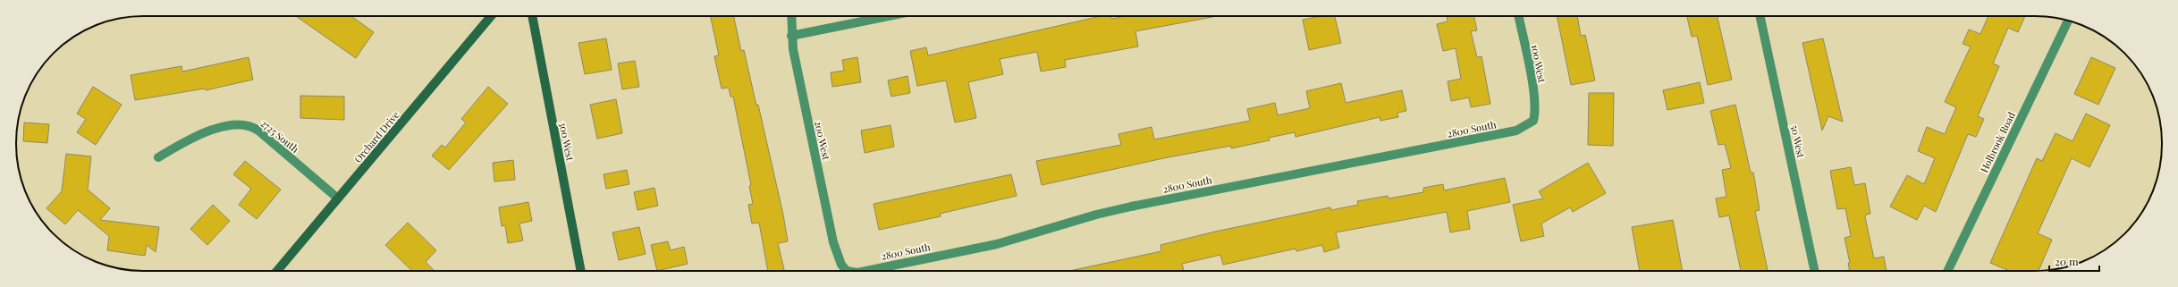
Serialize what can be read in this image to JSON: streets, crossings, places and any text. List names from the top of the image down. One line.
{"streets":{"main road":["Orchard Drive","300 West"],"street":["100 West","2800 South","2725 South","200 West","50 West","Holbrook Road"]},"crossings":[["100 West","2800 South"],["2725 South","Orchard Drive"]],"scale_bar":"20 m"}
